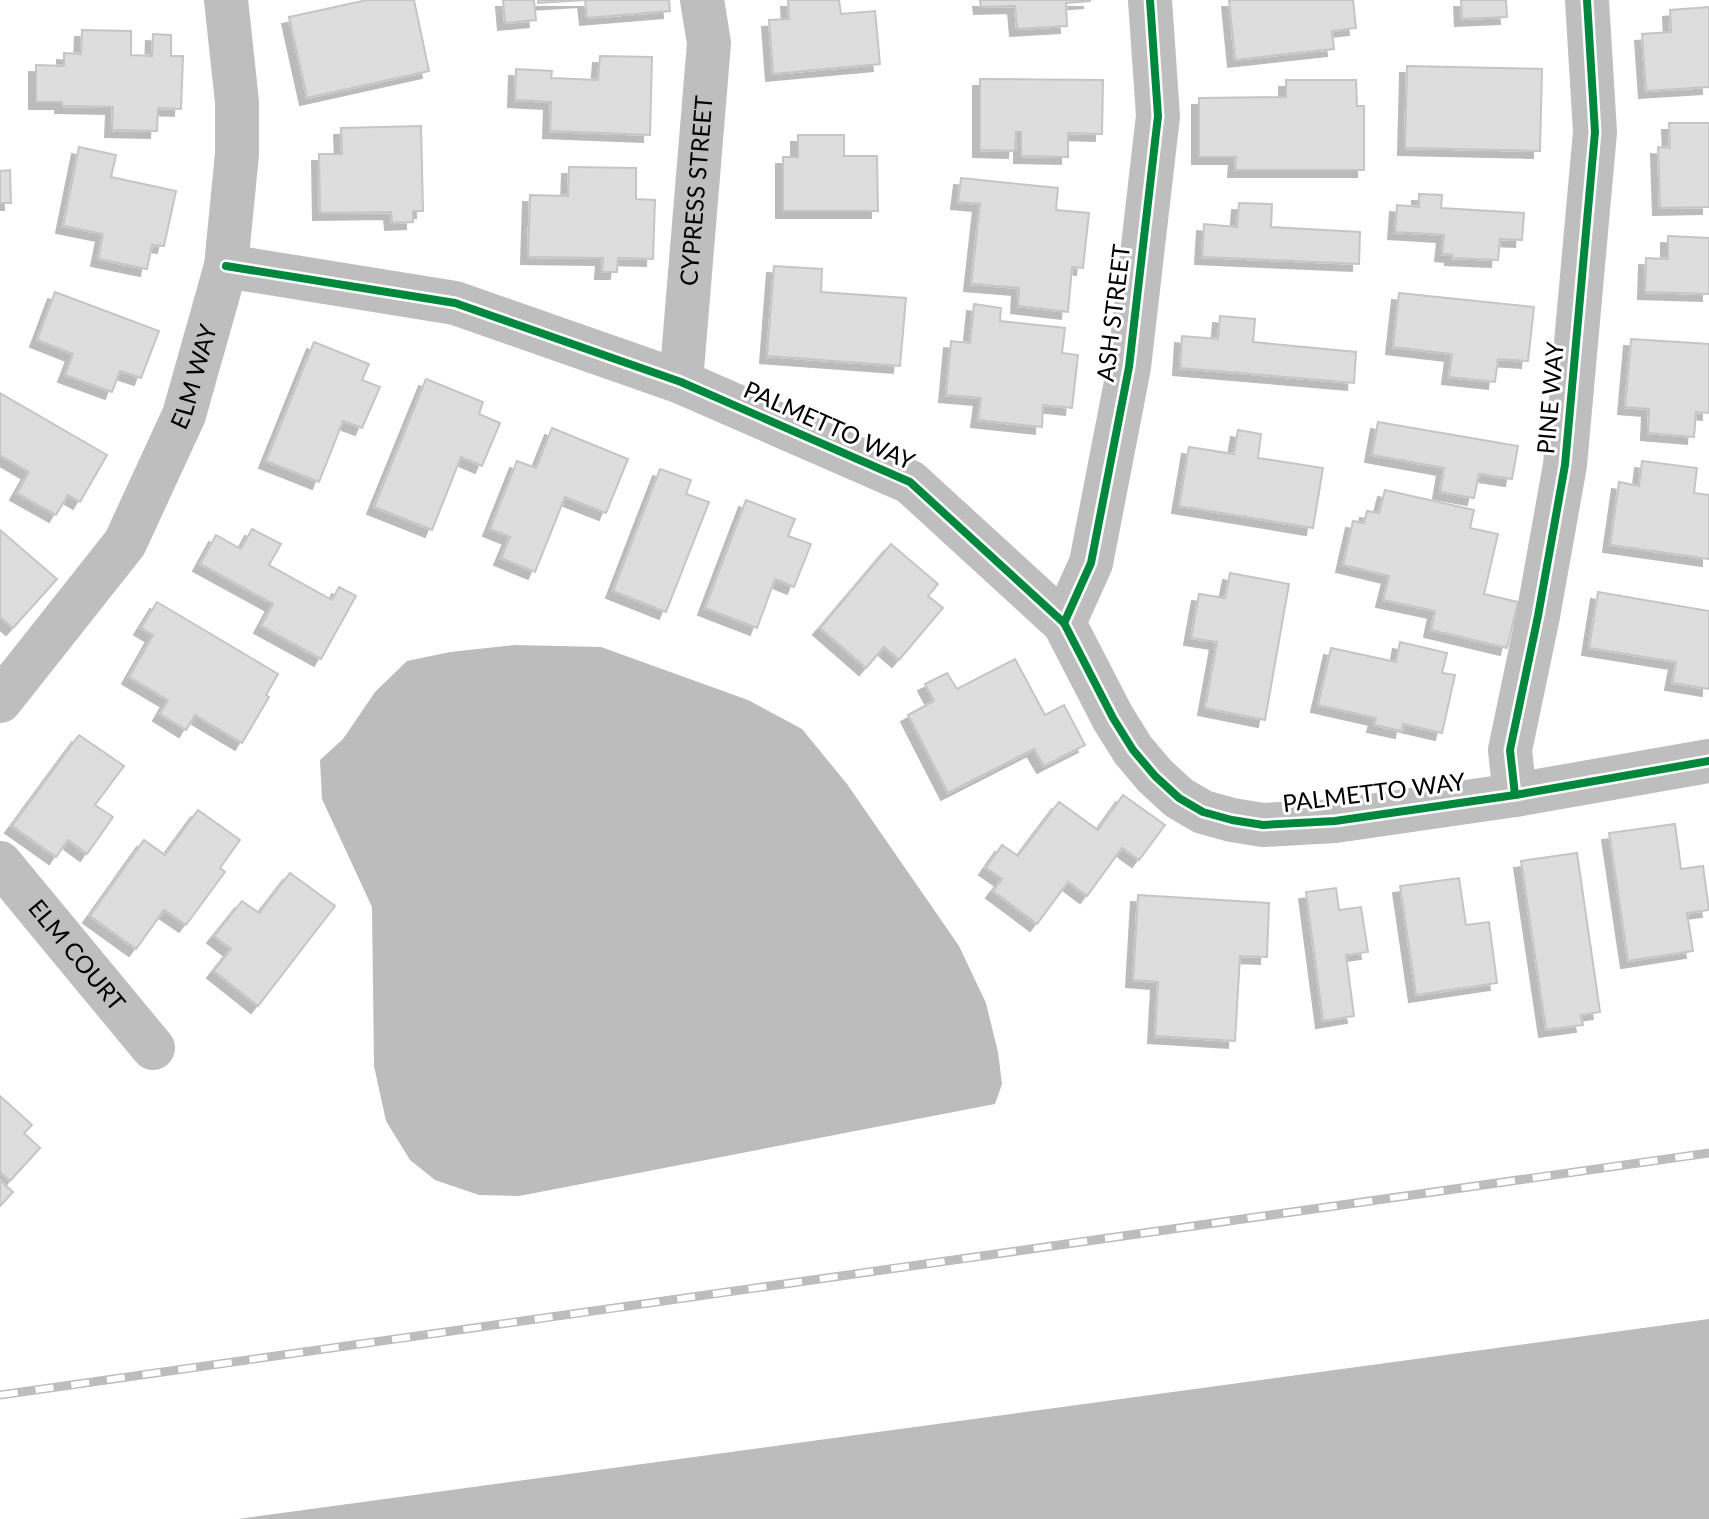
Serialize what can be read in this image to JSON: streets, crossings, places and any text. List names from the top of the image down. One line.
{"streets":{"street":["CYPRESS STREET","ASH STREET","ELM WAY","PINE WAY","PALMETTO WAY","ELM COURT"]},"crossings":[["CYPRESS STREET","PALMETTO WAY"],["ASH STREET","PALMETTO WAY"],["ELM WAY","PALMETTO WAY"],["PINE WAY","PALMETTO WAY"]]}
